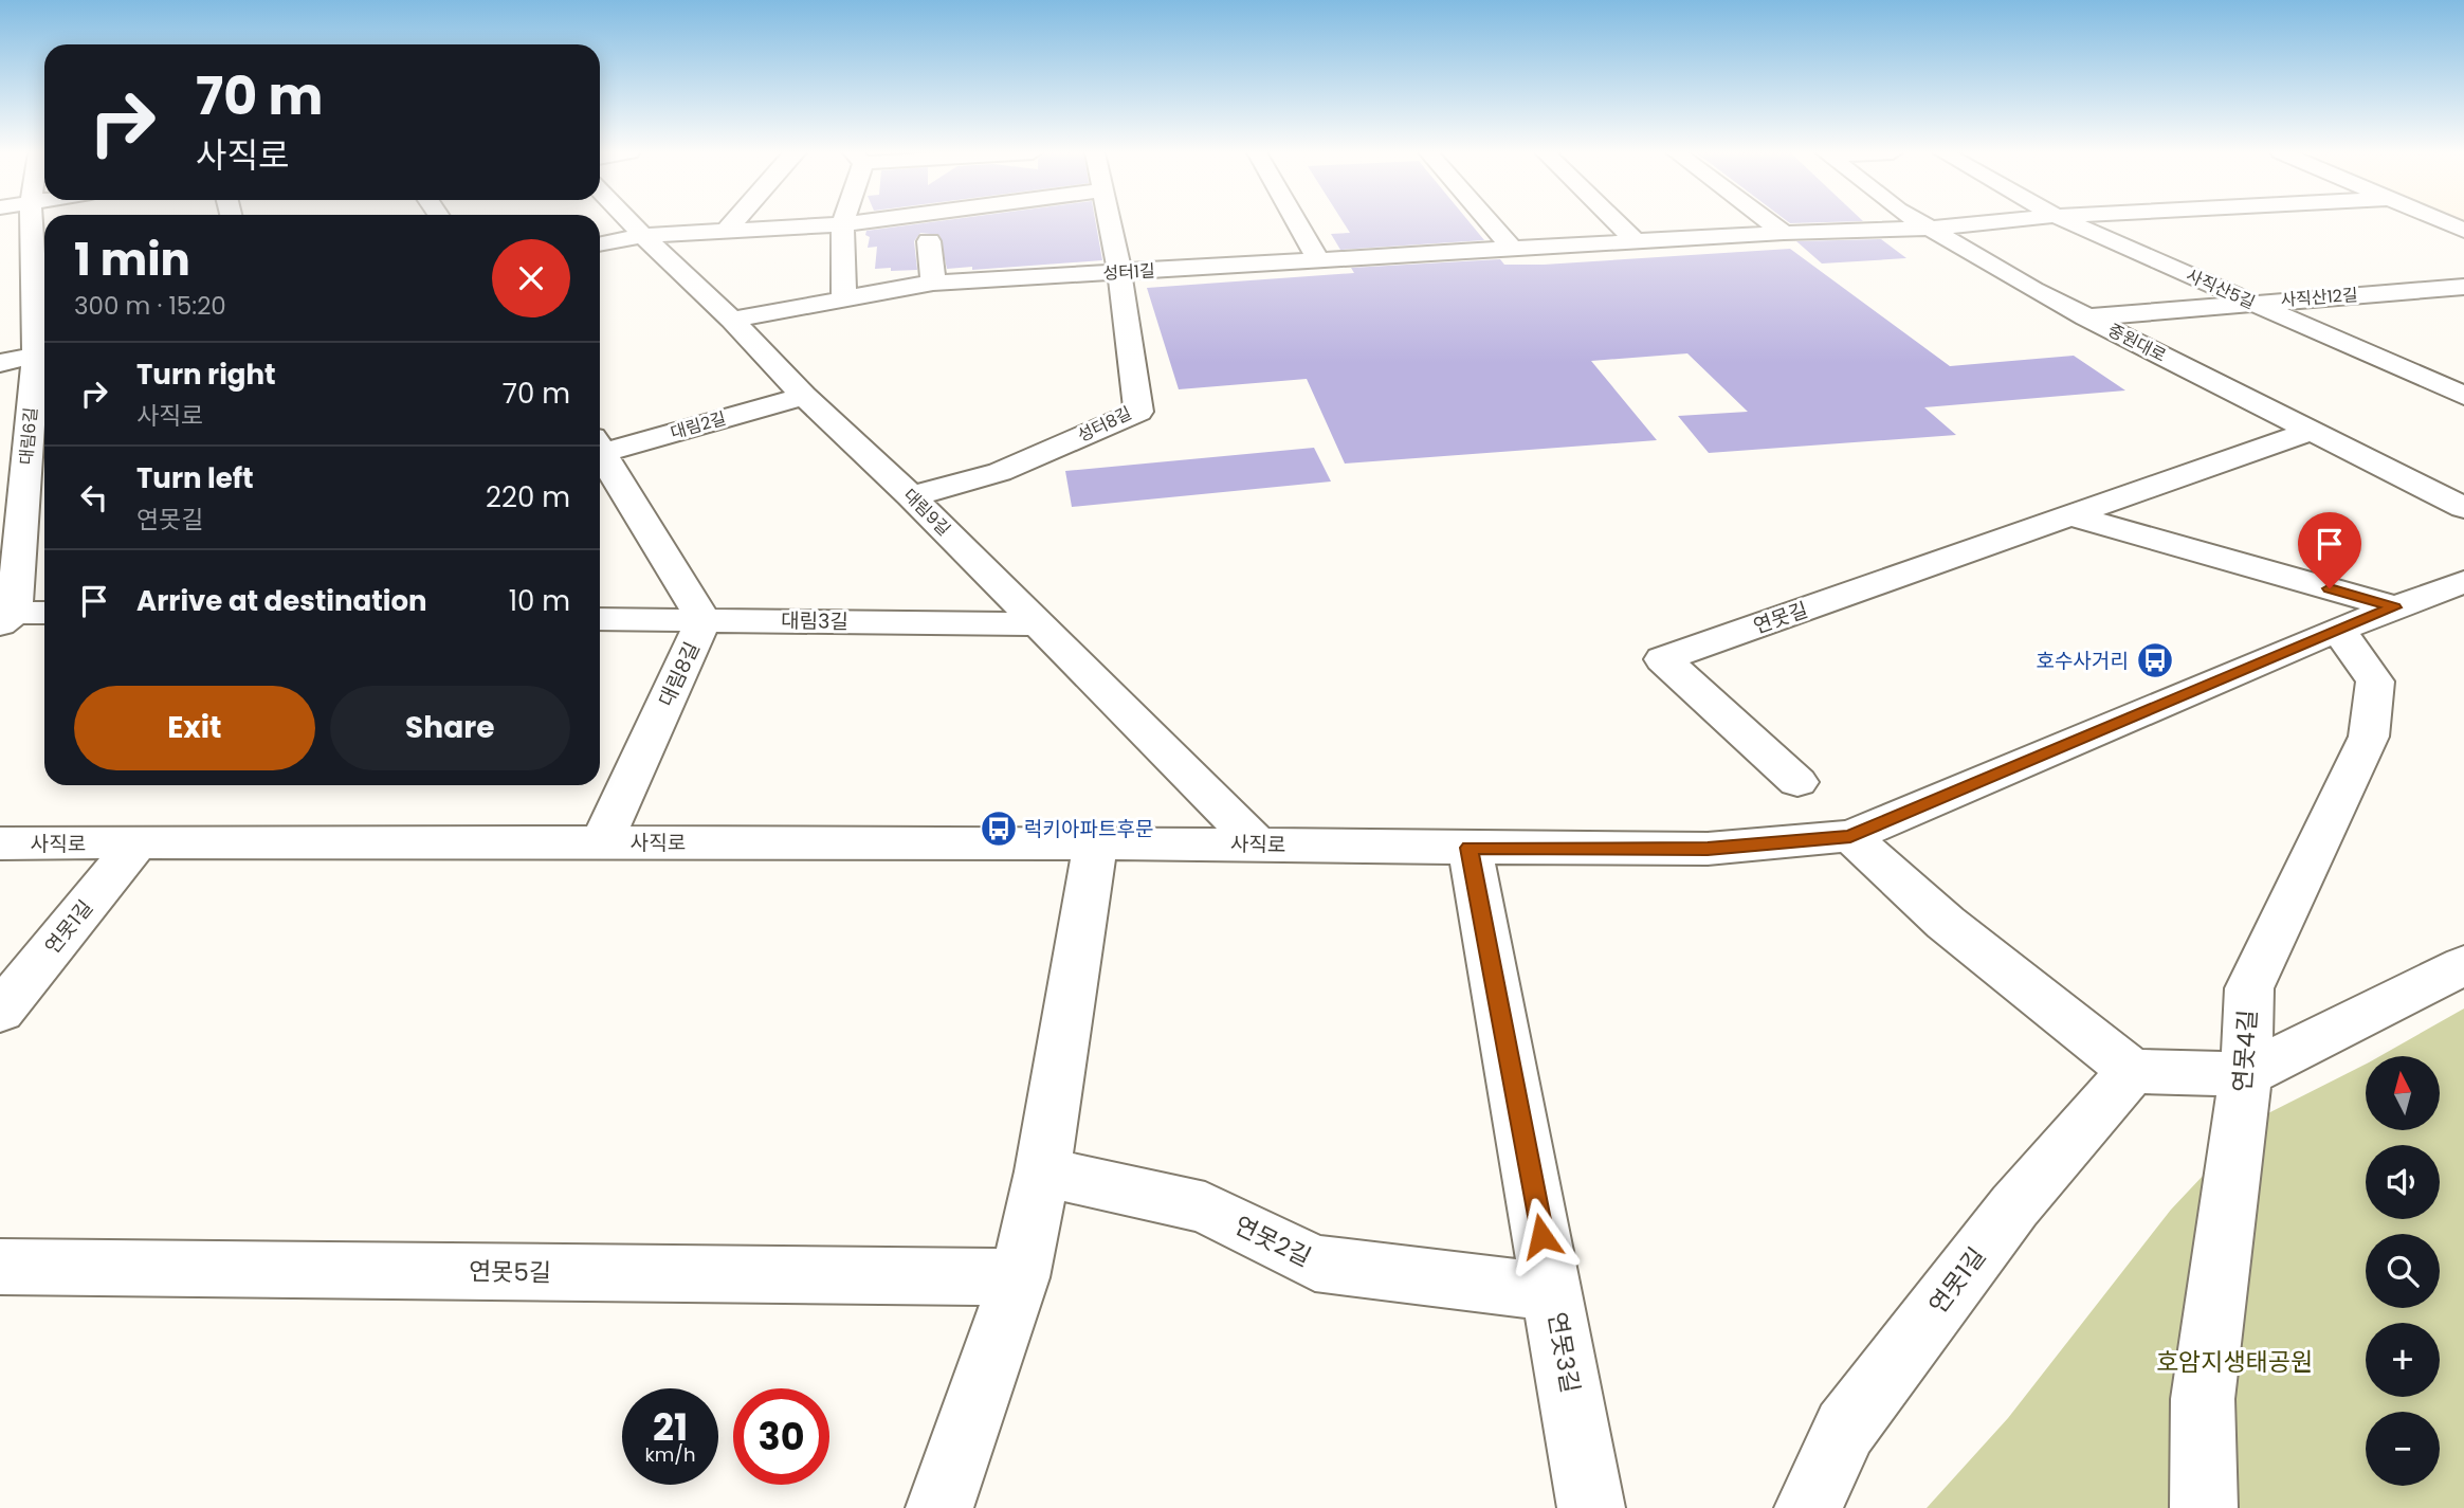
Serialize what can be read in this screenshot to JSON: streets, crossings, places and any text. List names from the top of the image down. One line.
{"streets":{"street":["성터1길","사직산5길","사직산12길","중원대로","성터8길","대림2길","대림6길","대림9길","연못길","대림3길","대림8길","사직로","연못1길","연못4길","연못2길","연못5길","연못3길"]},"crossings":[["성터1길","중원대로"],["성터1길","성터8길"],["성터1길","대림9길"],["사직산5길","사직산12길"],["사직산12길","중원대로"],["중원대로","연못길"],["성터8길","대림9길"],["대림2길","대림9길"],["대림9길","대림3길"],["대림9길","사직로"],["대림3길","대림8길"],["대림8길","사직로"],["사직로","연못1길"],["사직로","연못4길"],["사직로","연못3길"],["연못2길","연못3길"]],"parks":["호암지생태공원"],"places":{"bus stop":["호수사거리","럭키아파트후문"]},"north":"top","page":{"turn":["70 m","사직로"],"heading":["1 min","300 m · 15:20"],"list":[{"name":"Turn right","note":"사직로","value":"70 m"},{"name":"Turn left","note":"연못길","value":"220 m"},{"name":"Arrive at destination","value":"10 m"}],"buttons":["Exit","Share"],"map_buttons":["+","−"],"speed":"21 km/h","limit":"30"}}
